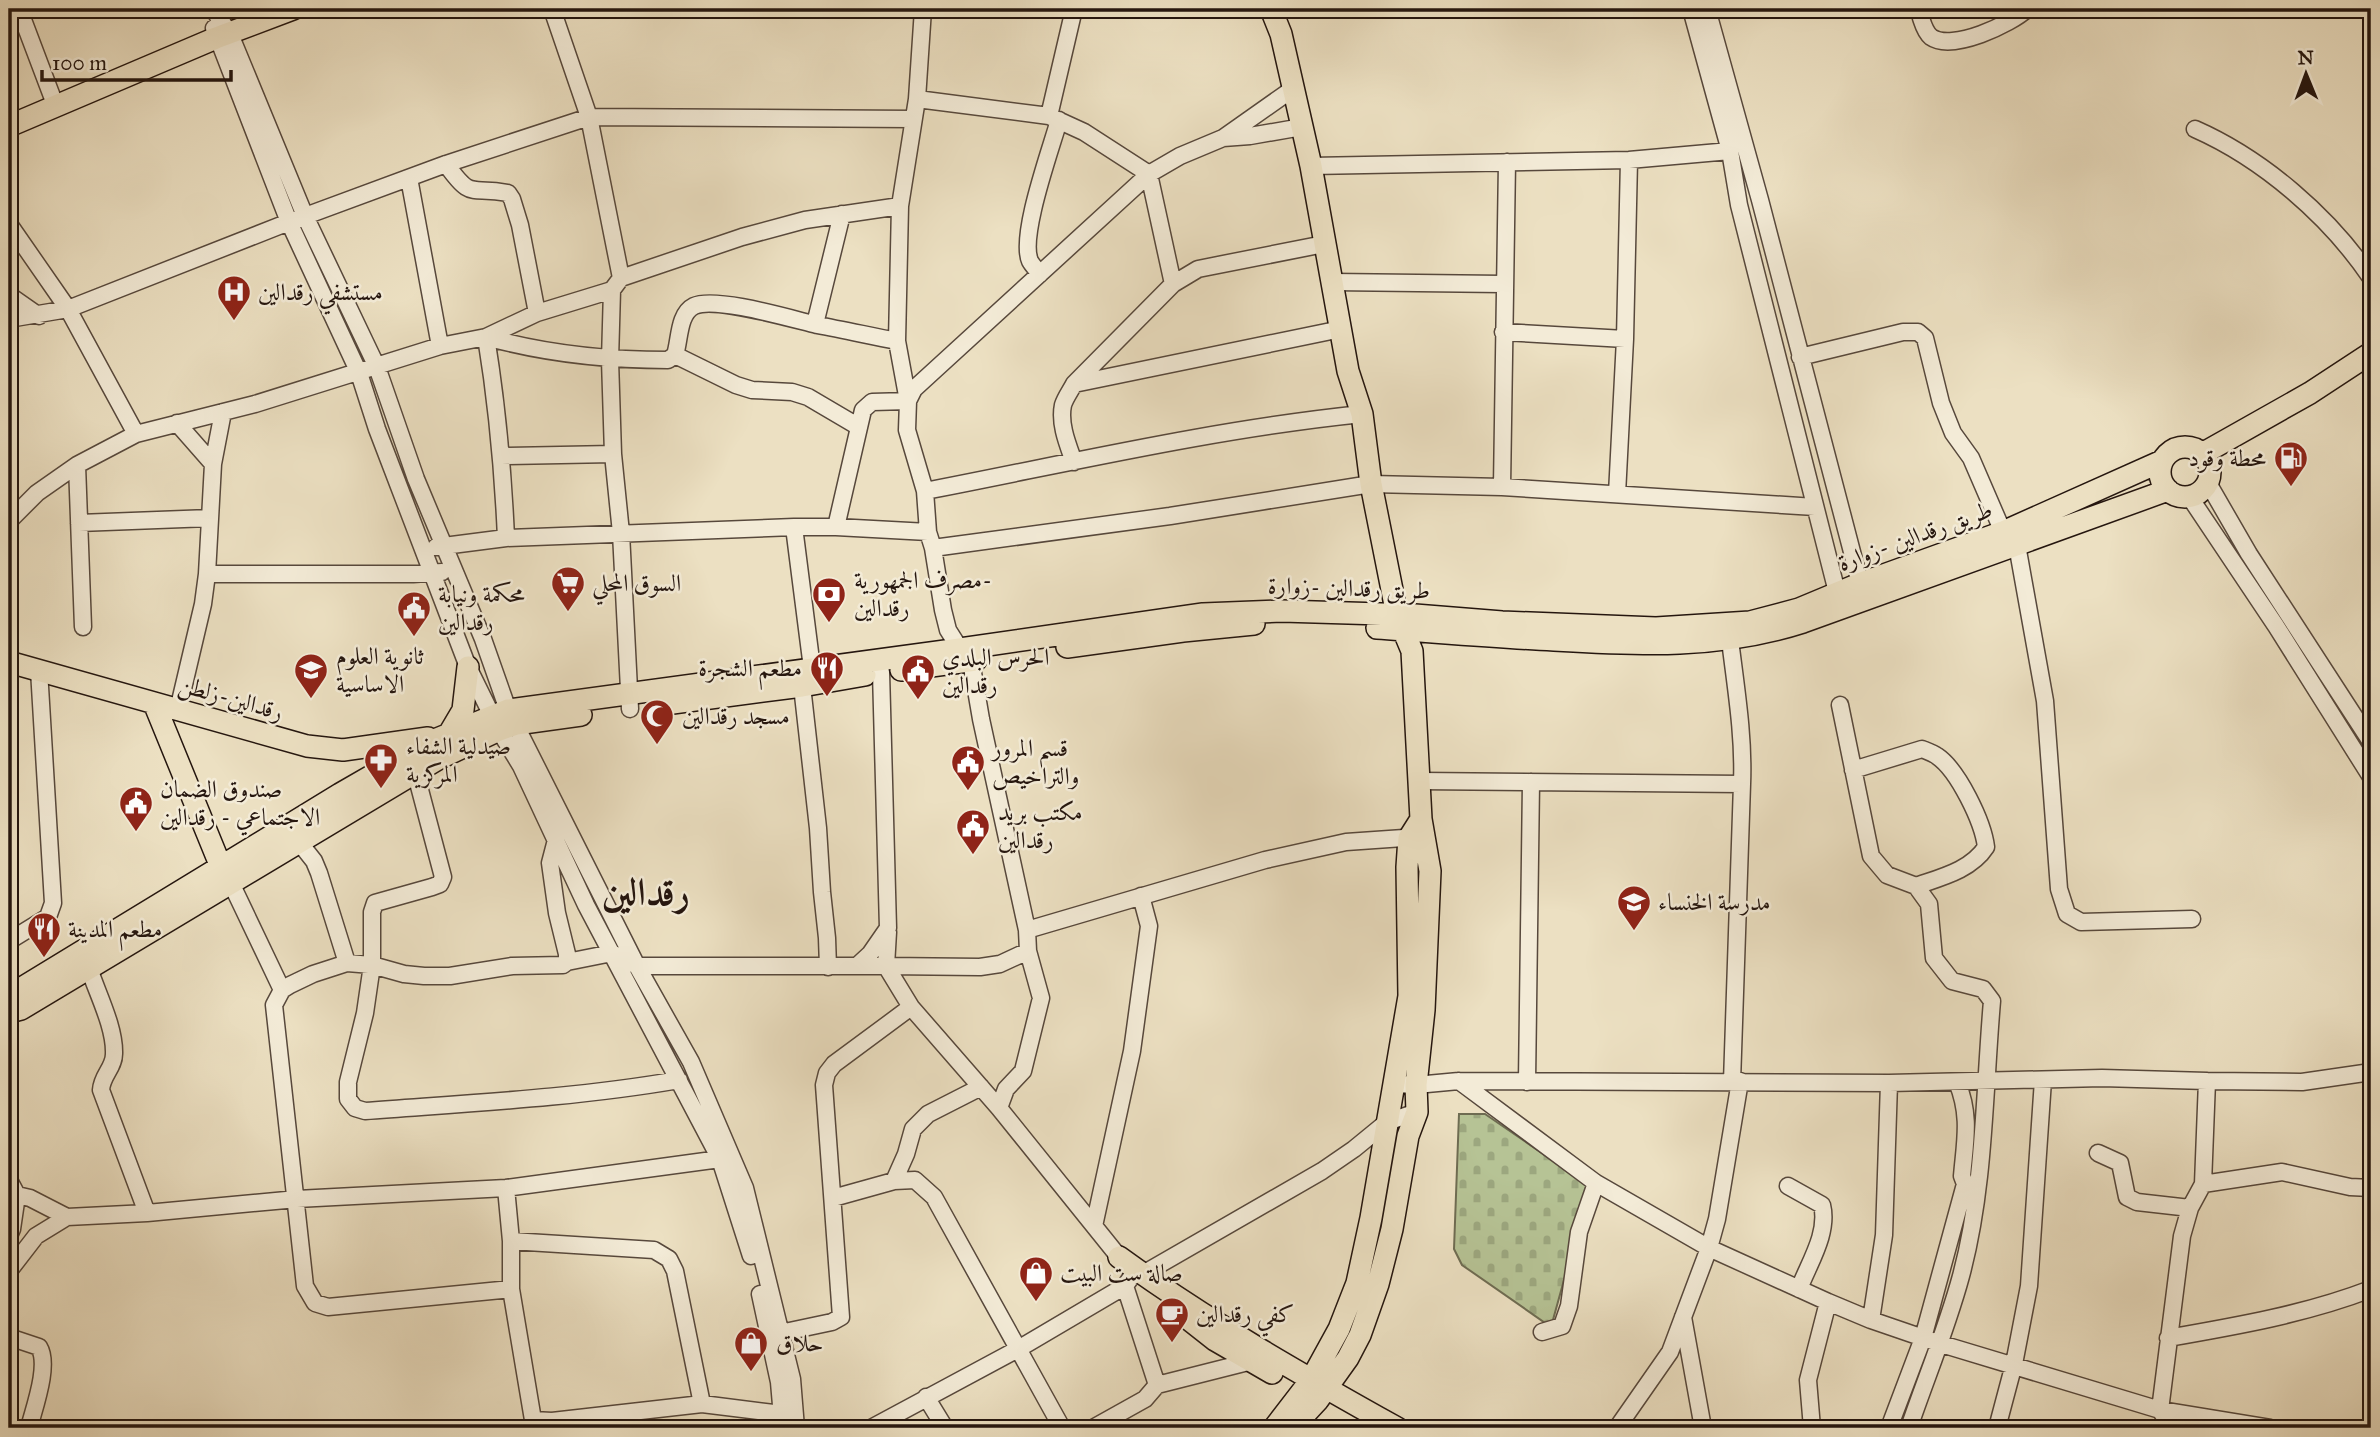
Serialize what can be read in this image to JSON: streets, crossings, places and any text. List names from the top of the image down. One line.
{"streets":{"main road":["طريق رقدالين -زوارة","رقدالين-زلطن"]},"districts":["رقدالين"],"places":{"hospital":["مستشفي رقدالين"],"fuel station":["محطة وقود"],"supermarket":["السوق المحلي"],"bank":["مصرف الجمهورية- رقدالين"],"public building":["محكمة ونيابة رقدالين","الحرس البلدي رقدالين","قسم المرور والتراخيص","صندوق الضمان الاجتماعي - رقدالين","مكتب بريد رقدالين"],"restaurant":["مطعم الشجرة","مطعم المدينة"],"school or university":["ثانوية العلوم الاساسية","مدرسة الخنساء"],"mosque":["مسجد رقدالين"],"pharmacy":["صيدلية الشفاء المركزية"],"shop":["صالة ست البيت","حلاق"],"cafe":["كفي رقدالين"]},"scale_bar":"100 m","north":"top"}
